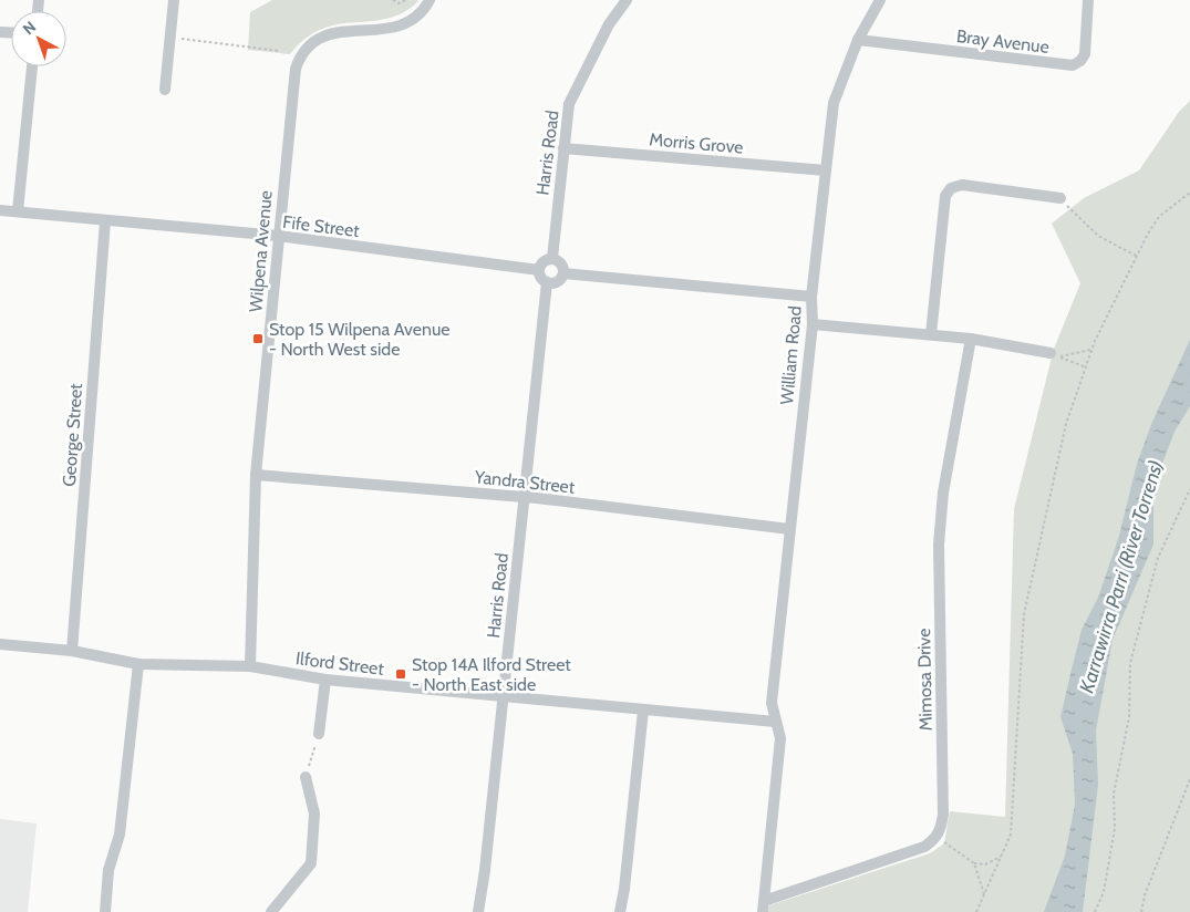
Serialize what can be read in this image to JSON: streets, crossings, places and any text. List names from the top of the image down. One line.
{"streets":{"street":["Bray Avenue","Morris Grove","Harris Road","Fife Street","Wilpena Avenue","William Road","George Street","Yandra Street","Ilford Street","Mimosa Drive"]},"crossings":[["Bray Avenue","William Road"],["Morris Grove","Harris Road"],["Morris Grove","William Road"],["Harris Road","Fife Street"],["Harris Road","Yandra Street"],["Harris Road","Ilford Street"],["Fife Street","Wilpena Avenue"],["Fife Street","George Street"],["Wilpena Avenue","Yandra Street"],["Wilpena Avenue","Ilford Street"],["William Road","Yandra Street"],["William Road","Ilford Street"],["George Street","Ilford Street"]],"water":["Karrawirra Parri (River Torrens)"],"places":{"transit":["Stop 15 Wilpena Avenue - North West side","Stop 14A Ilford Street - North East side"]},"north":"top left"}
